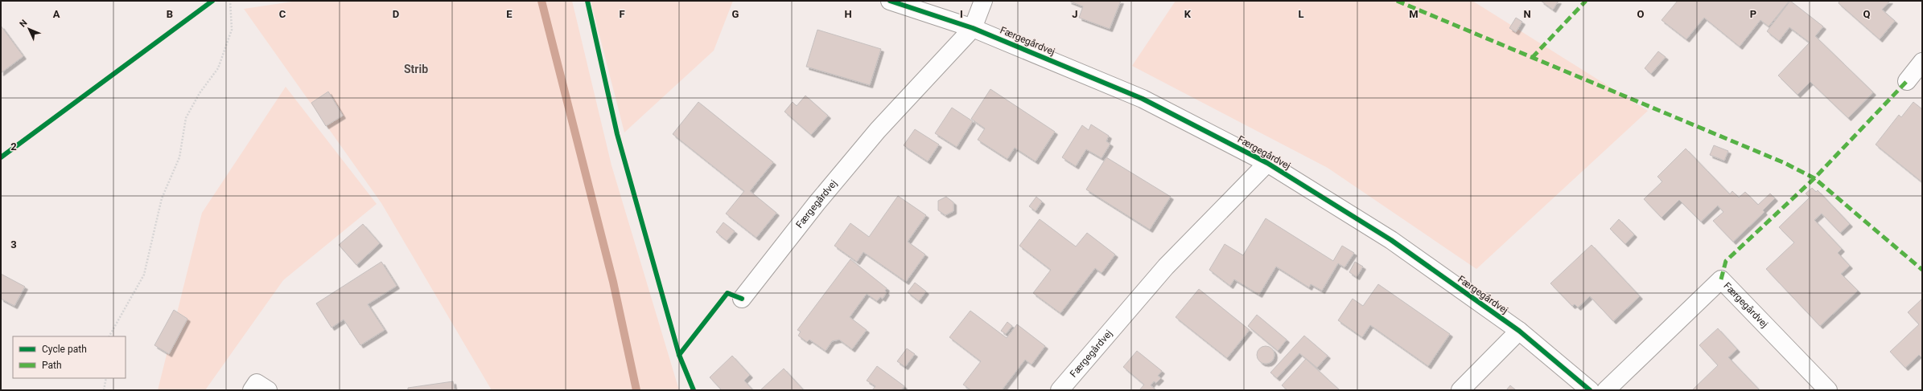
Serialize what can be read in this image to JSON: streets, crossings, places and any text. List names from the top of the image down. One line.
{"streets":{"street":["Færgegårdvej"]},"districts":["Strib"],"legend":["Cycle path","Path"],"north":"top left","grid":{"columns":["A","B","C","D","E","F","G","H","I","J","K","L","M","N","O","P","Q"],"rows":["2","3"]}}
